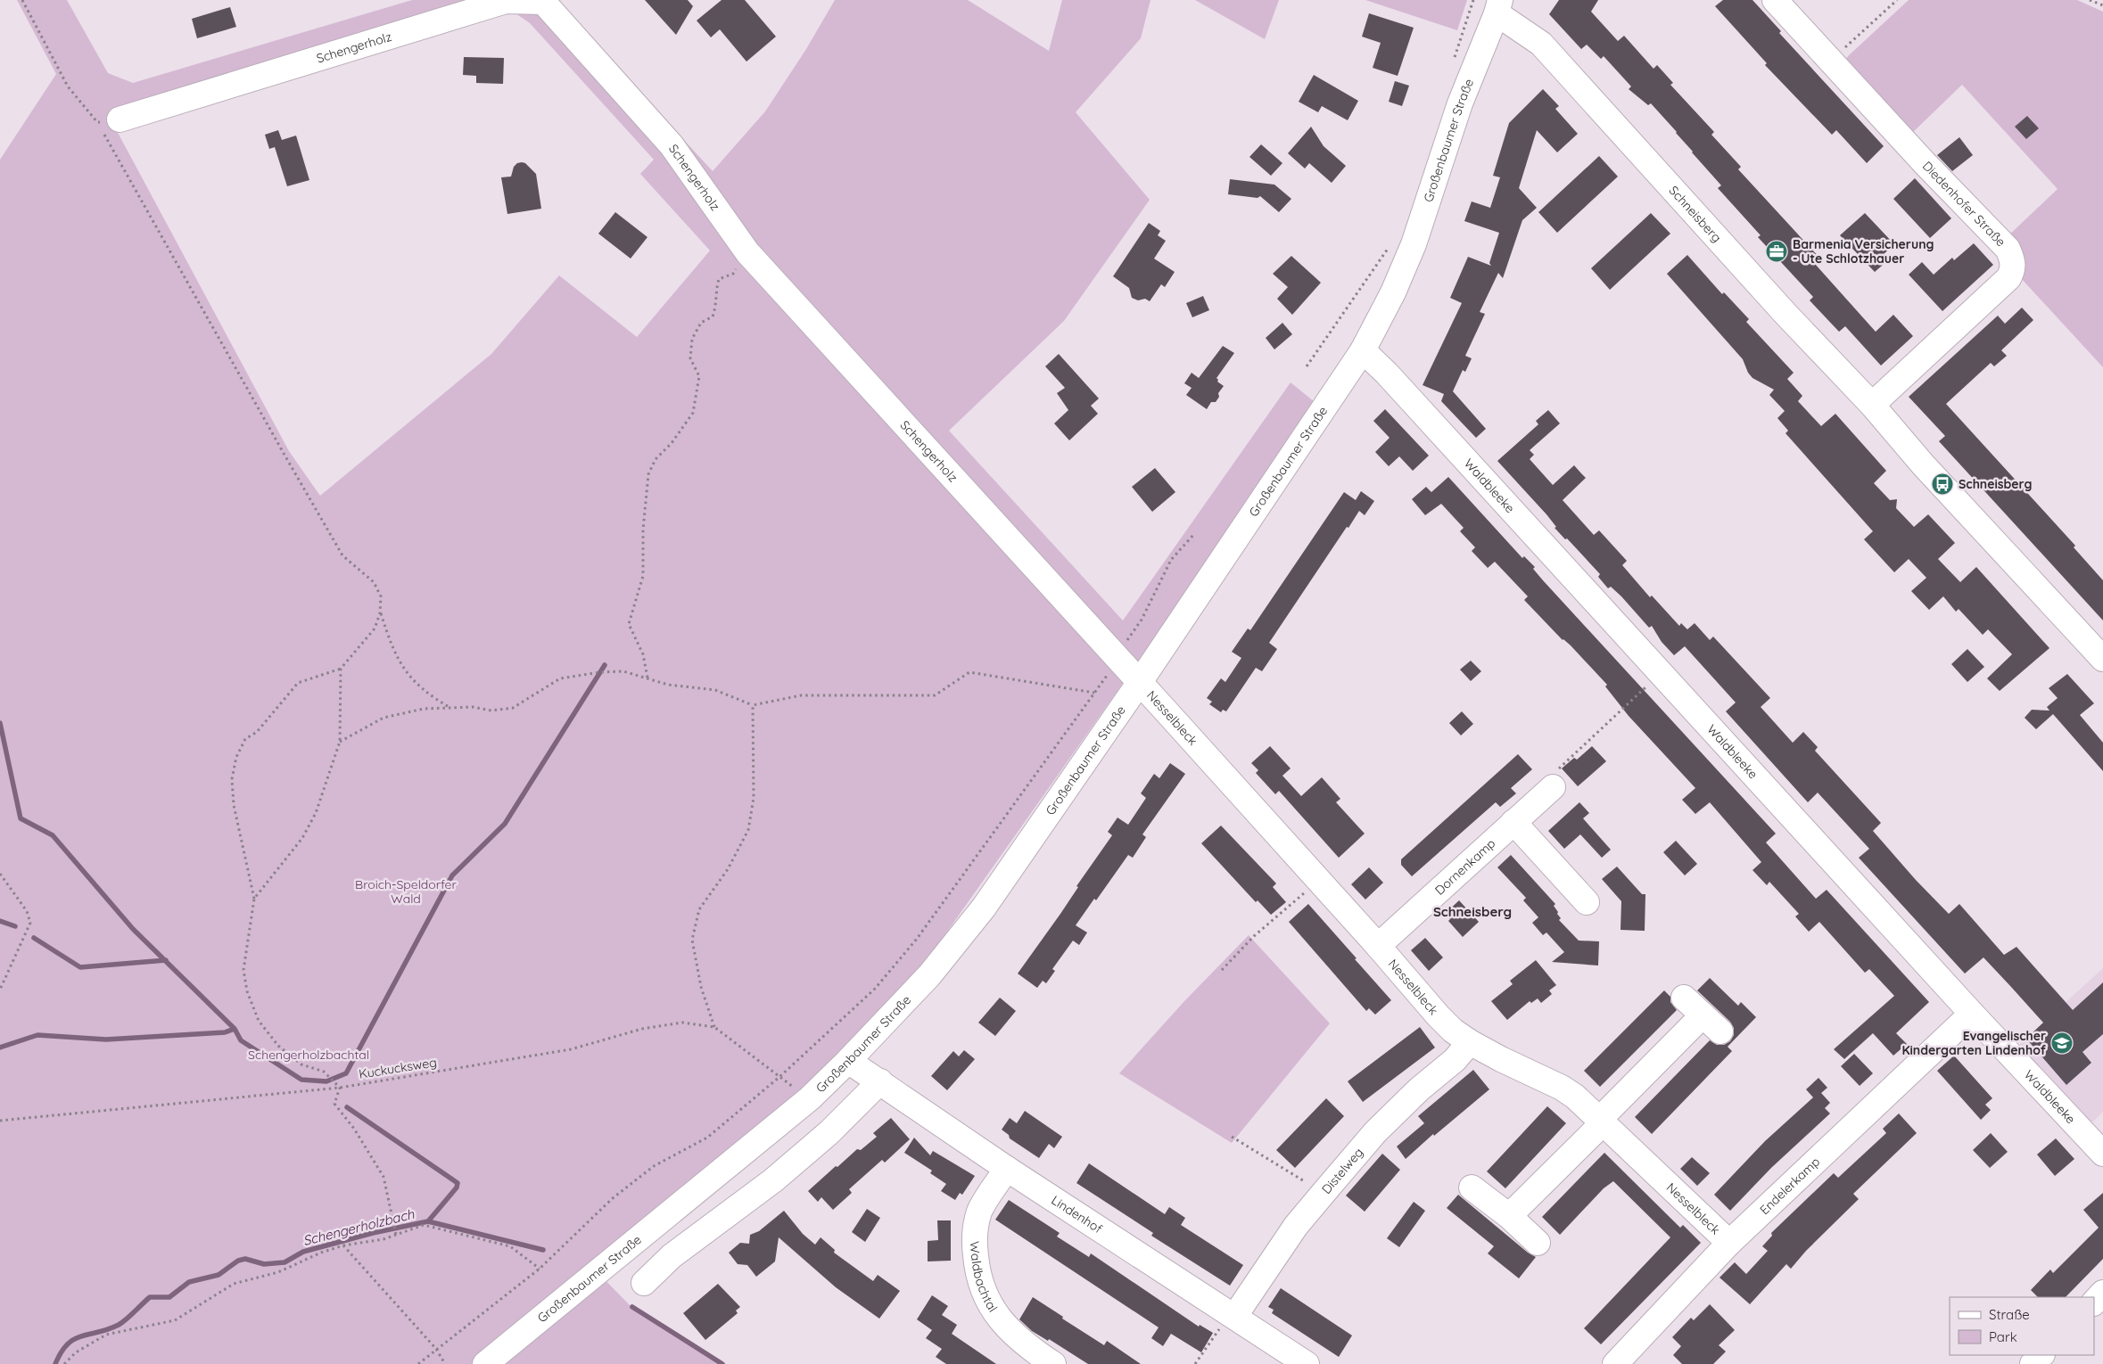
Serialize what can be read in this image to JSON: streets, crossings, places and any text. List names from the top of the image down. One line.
{"streets":{"street":["Schengerholz","Großenbaumer Straße","Diedenhofer Straße","Schneisberg","Waldbleeke","Nesselbleck","Dornenkamp","Distelweg","Endelerkamp","Lindenhof","Waldbachtal"],"path":["Kuckucksweg"]},"crossings":[["Schengerholz","Großenbaumer Straße"],["Schengerholz","Nesselbleck"],["Großenbaumer Straße","Schneisberg"],["Großenbaumer Straße","Waldbleeke"],["Großenbaumer Straße","Nesselbleck"],["Großenbaumer Straße","Lindenhof"],["Diedenhofer Straße","Schneisberg"],["Waldbleeke","Endelerkamp"],["Nesselbleck","Dornenkamp"],["Nesselbleck","Distelweg"],["Nesselbleck","Endelerkamp"],["Distelweg","Lindenhof"],["Lindenhof","Waldbachtal"]],"districts":["Schneisberg"],"water":["Schengerholzbach"],"parks":["Broich-Speldorfer Wald","Schengerholzbachtal"],"places":{"office":["Barmenia Versicherung - Ute Schlotzhauer"],"bus stop":["Schneisberg"],"school or university":["Evangelischer Kindergarten Lindenhof"]},"legend":["Straße","Park"]}
